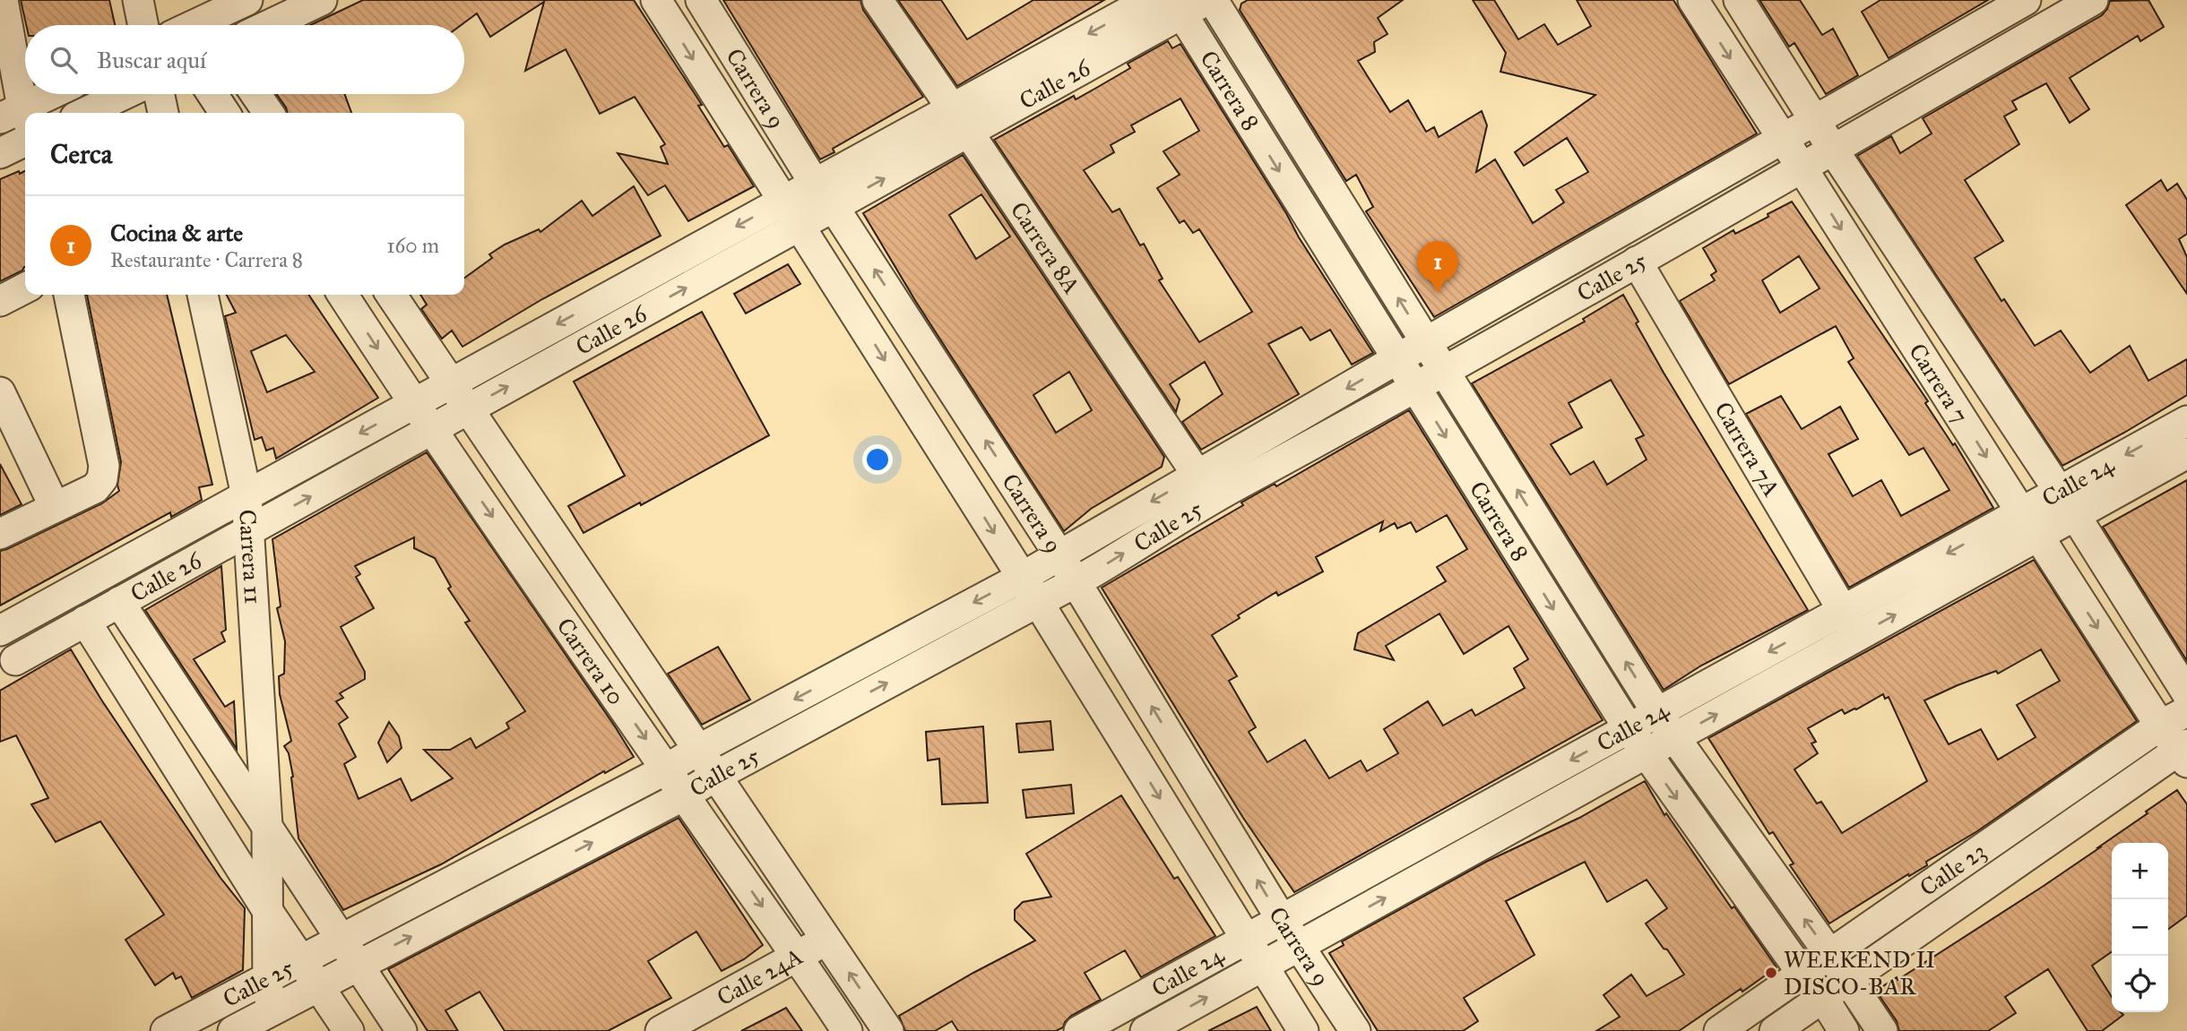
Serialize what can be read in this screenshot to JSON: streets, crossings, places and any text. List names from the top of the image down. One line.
{"streets":{"street":["Calle 26","Carrera 9","Carrera 8","Carrera 8A","Calle 25","Carrera 7","Carrera 7A","Calle 24","Carrera 11","Carrera 10","Calle 23","Calle 24A"]},"crossings":[["Calle 26","Carrera 9"],["Calle 26","Carrera 8"],["Calle 26","Carrera 8A"],["Calle 26","Carrera 11"],["Calle 26","Carrera 10"],["Carrera 9","Calle 25"],["Carrera 9","Calle 24"],["Carrera 8","Calle 25"],["Carrera 8","Calle 24"],["Carrera 8","Calle 23"],["Carrera 8A","Calle 25"],["Calle 25","Carrera 7"],["Calle 25","Carrera 7A"],["Calle 25","Carrera 10"],["Carrera 7","Calle 24"],["Carrera 7","Calle 23"],["Carrera 7A","Calle 24"],["Carrera 10","Calle 24A"]],"places":["WEEKEND II DISCO-BAR"],"page":{"search":"Buscar aquí","heading":"Cerca","list":[{"mark":"1","name":"Cocina & arte","note":"Restaurante · Carrera 8","value":"160 m"}],"pins":"1","map_buttons":["+","−"]}}
